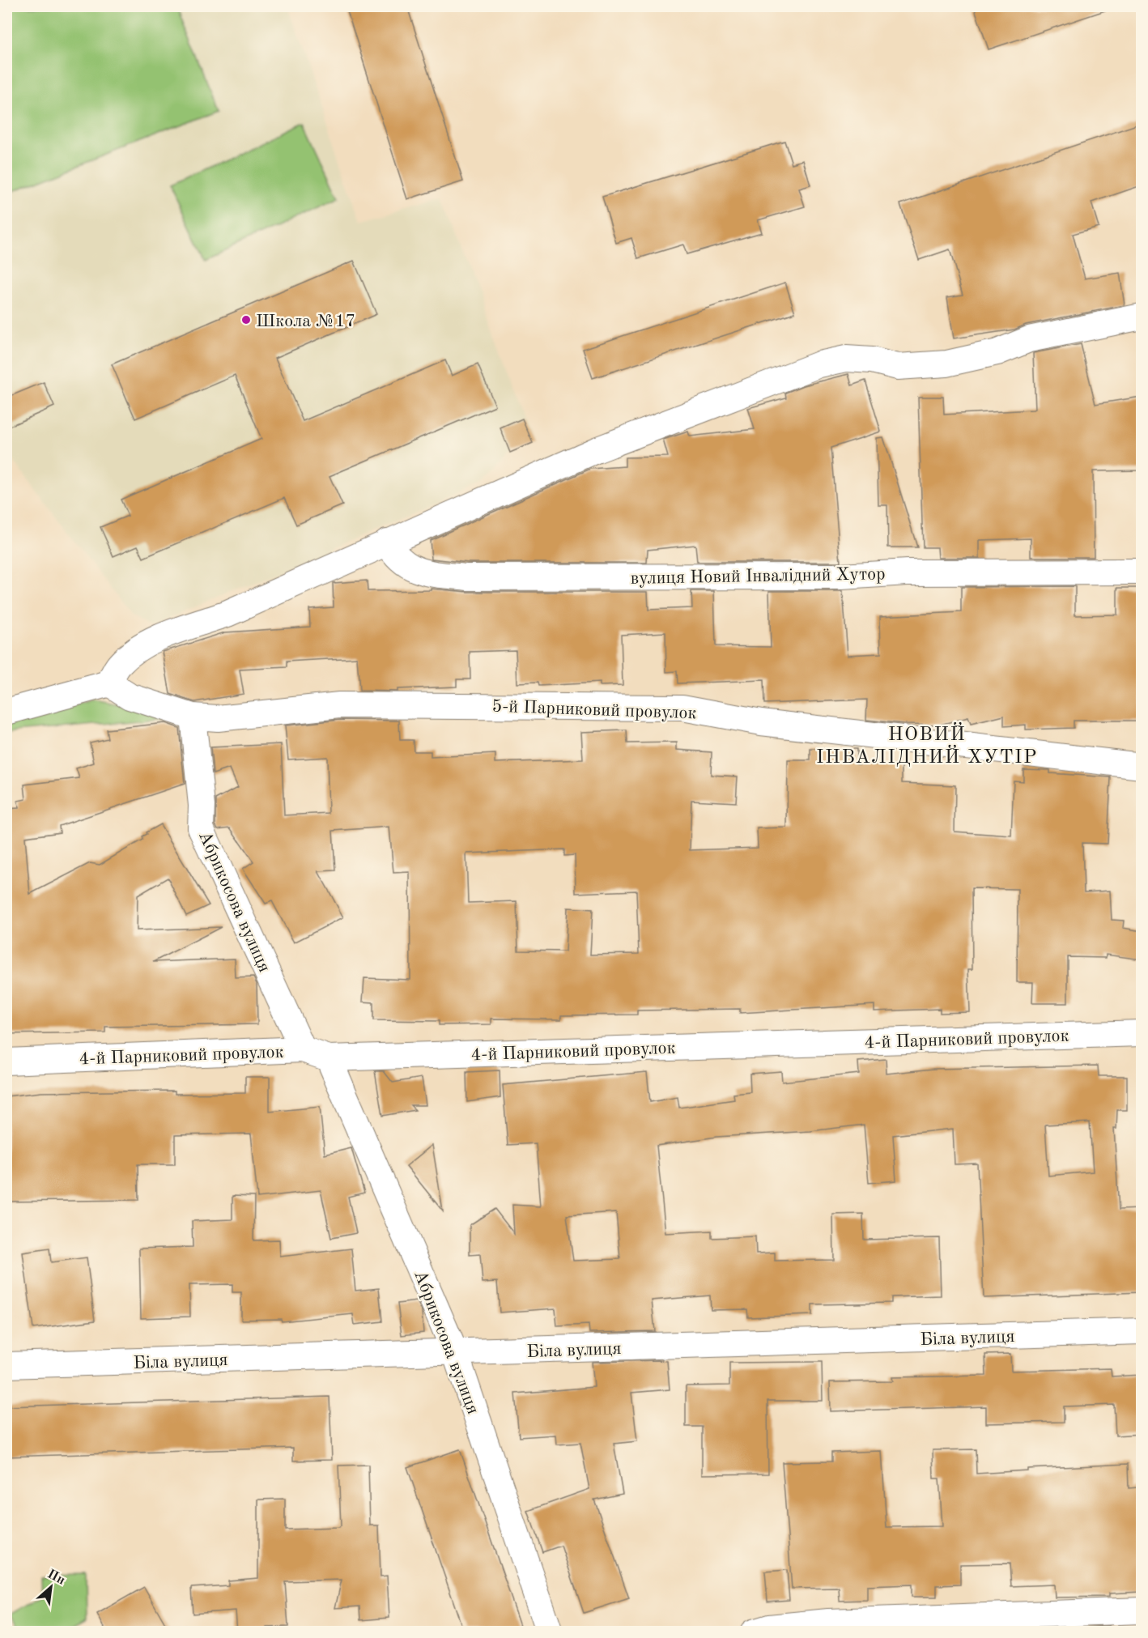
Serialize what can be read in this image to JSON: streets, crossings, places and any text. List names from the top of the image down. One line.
{"streets":{"street":["вулиця Новий Інвалідний Хутор","5-й Парниковий провулок","Абрикосова вулиця","4-й Парниковий провулок","Біла вулиця"]},"crossings":[["5-й Парниковий провулок","Абрикосова вулиця"],["Абрикосова вулиця","4-й Парниковий провулок"],["Абрикосова вулиця","Біла вулиця"]],"districts":["НОВИЙ ІНВАЛІДНИЙ ХУТІР"],"places":["Школа №17"],"north":"top right"}
